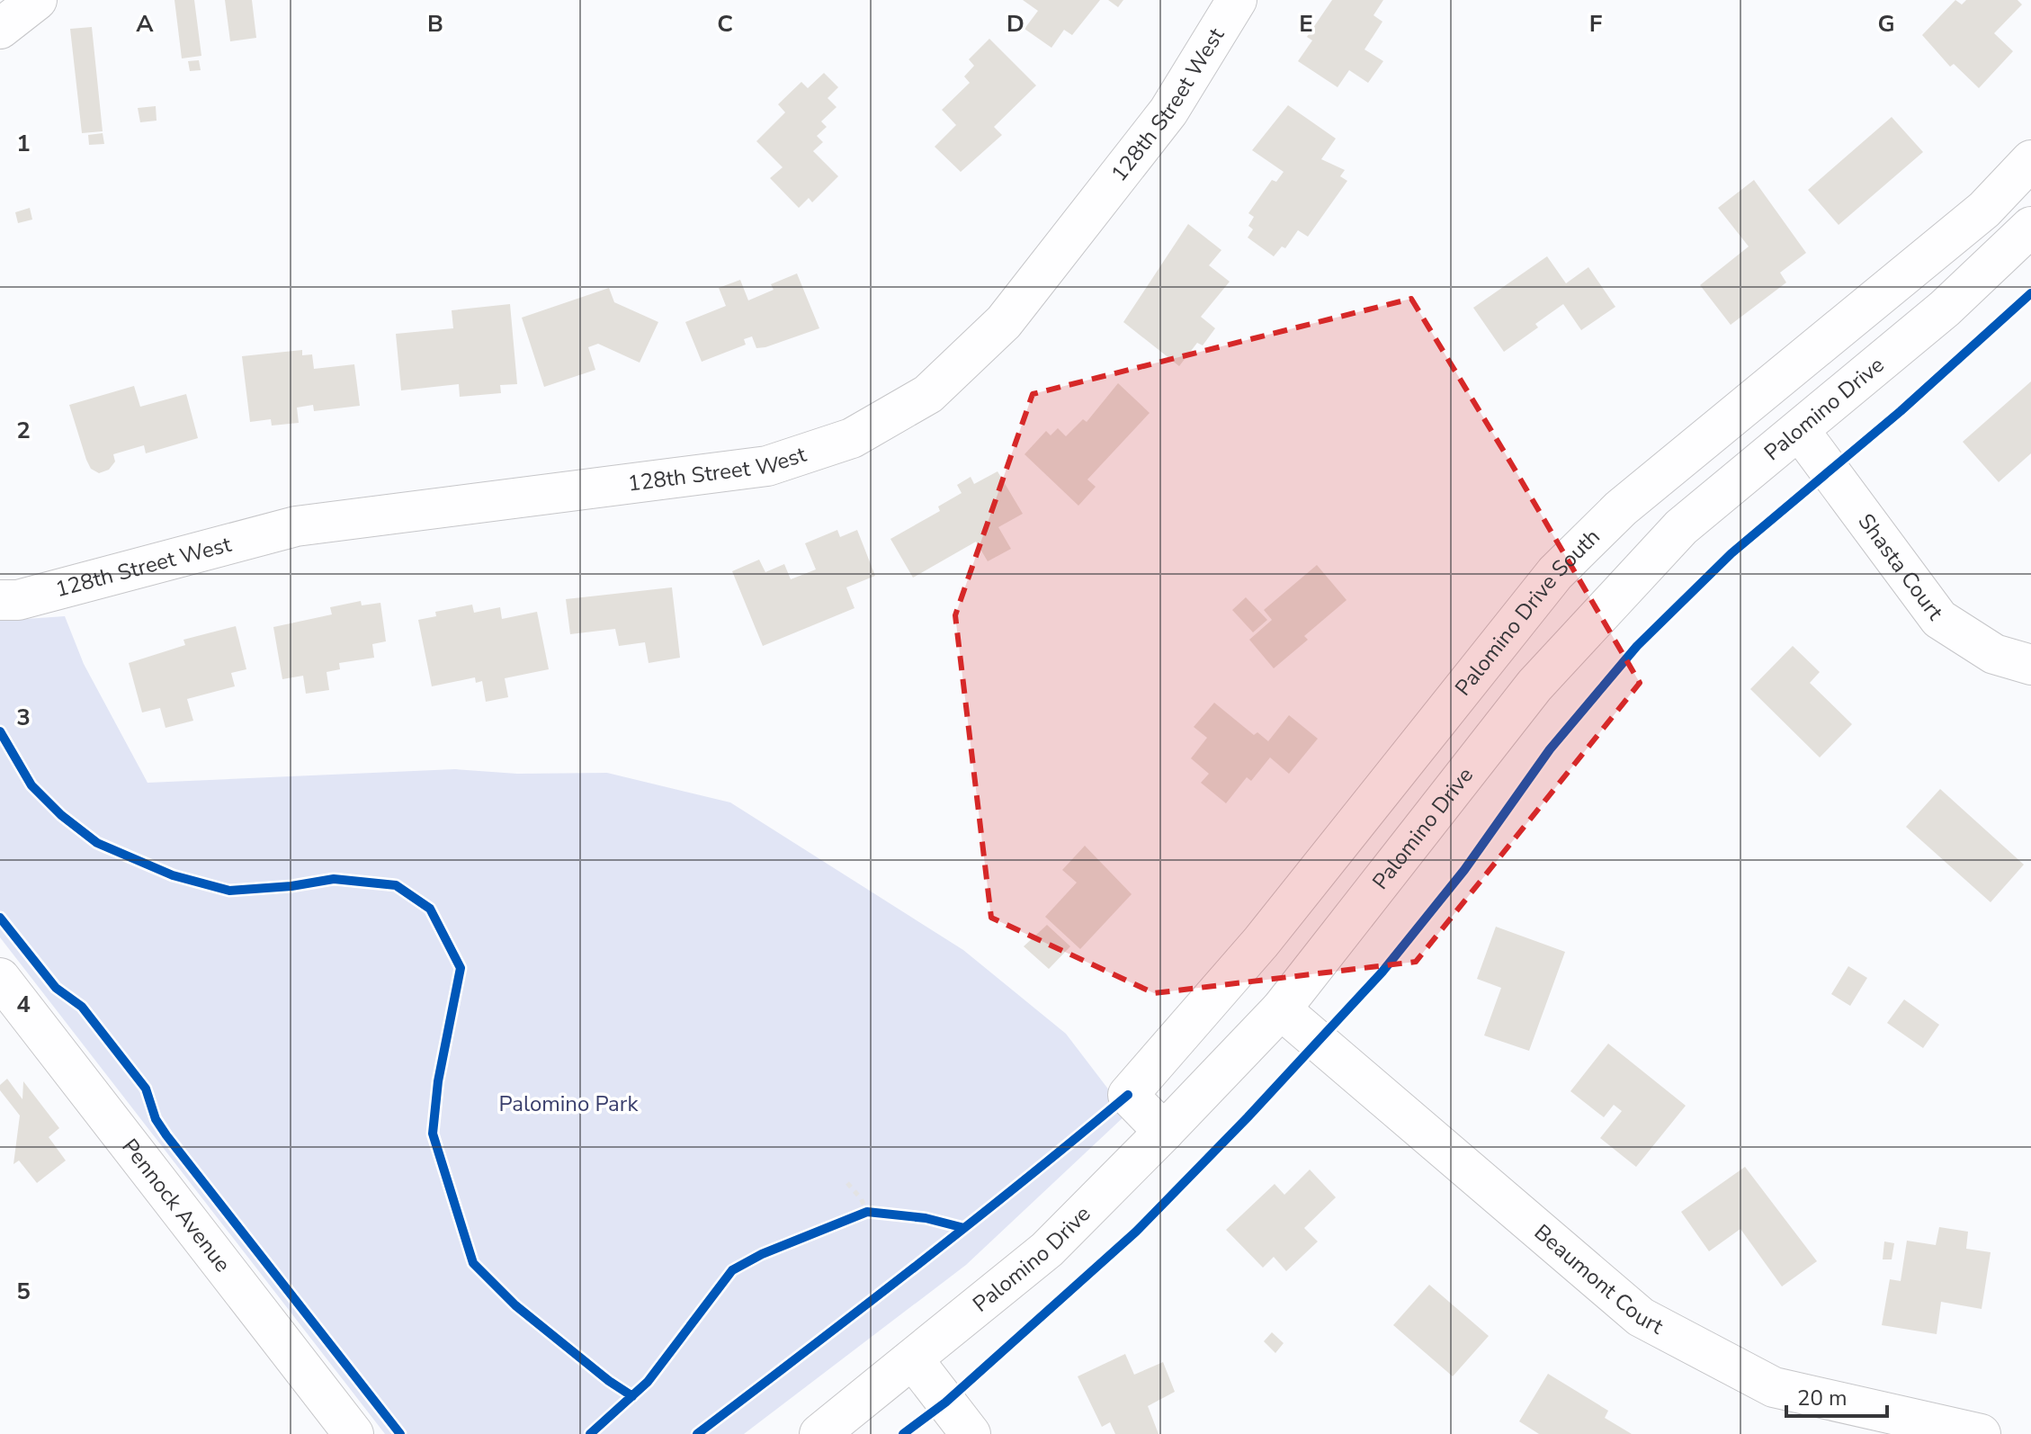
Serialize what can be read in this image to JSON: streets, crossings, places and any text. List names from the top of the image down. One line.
{"streets":{"street":["128th Street West","Palomino Drive","Shasta Court","Palomino Drive South","Pennock Avenue","Beaumont Court"]},"crossings":[["Palomino Drive","Shasta Court"],["Palomino Drive","Palomino Drive South"],["Palomino Drive","Beaumont Court"]],"parks":["Palomino Park"],"scale_bar":"20 m","grid":{"columns":["A","B","C","D","E","F","G"],"rows":["1","2","3","4","5"]}}
